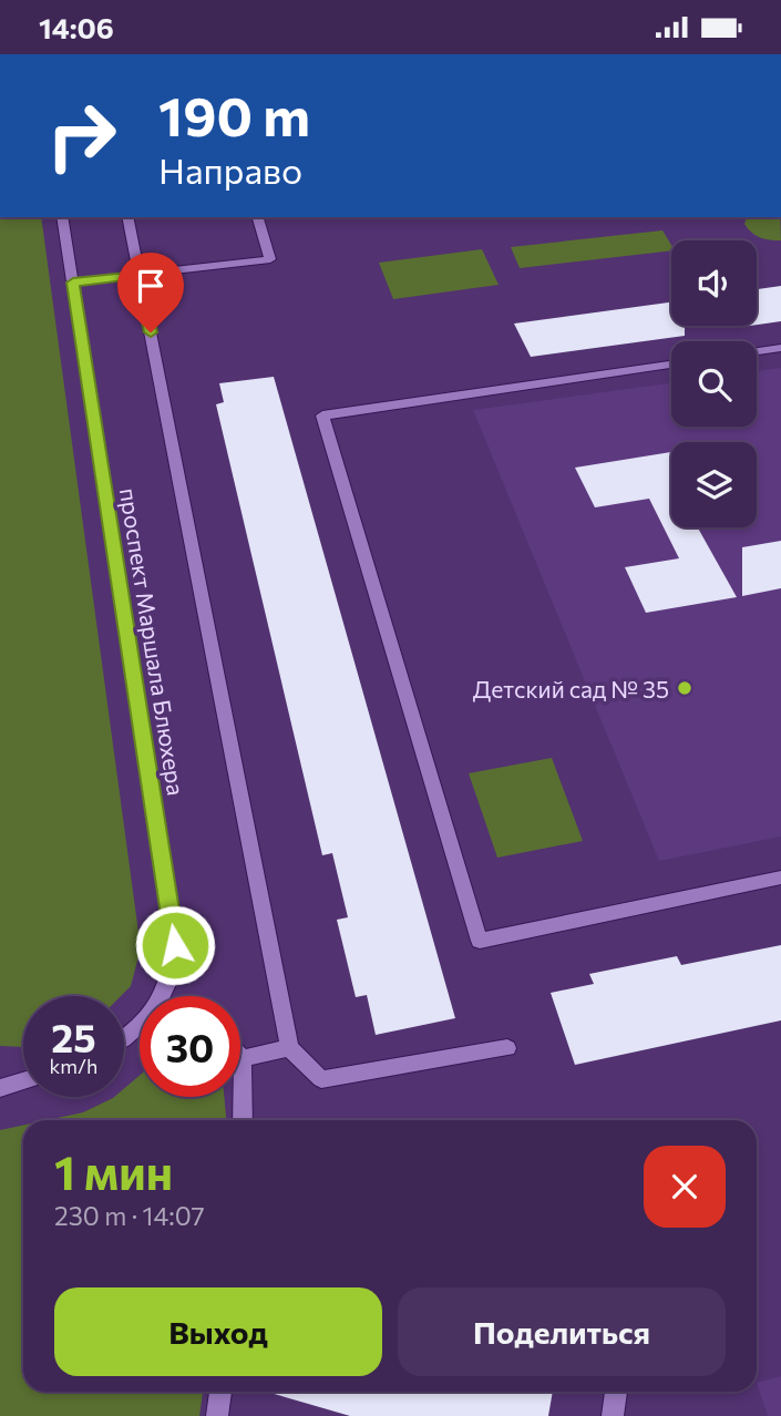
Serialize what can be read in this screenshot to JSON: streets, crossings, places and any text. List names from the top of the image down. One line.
{"streets":{"street":["проспект Маршала Блюхера"]},"places":["Детский сад № 35"],"page":{"status":"14:06","turn":["190 m","Направо"],"speed":"25 km/h","limit":"30","heading":["1 мин","230 m · 14:07"],"buttons":["Выход","Поделиться"]}}
